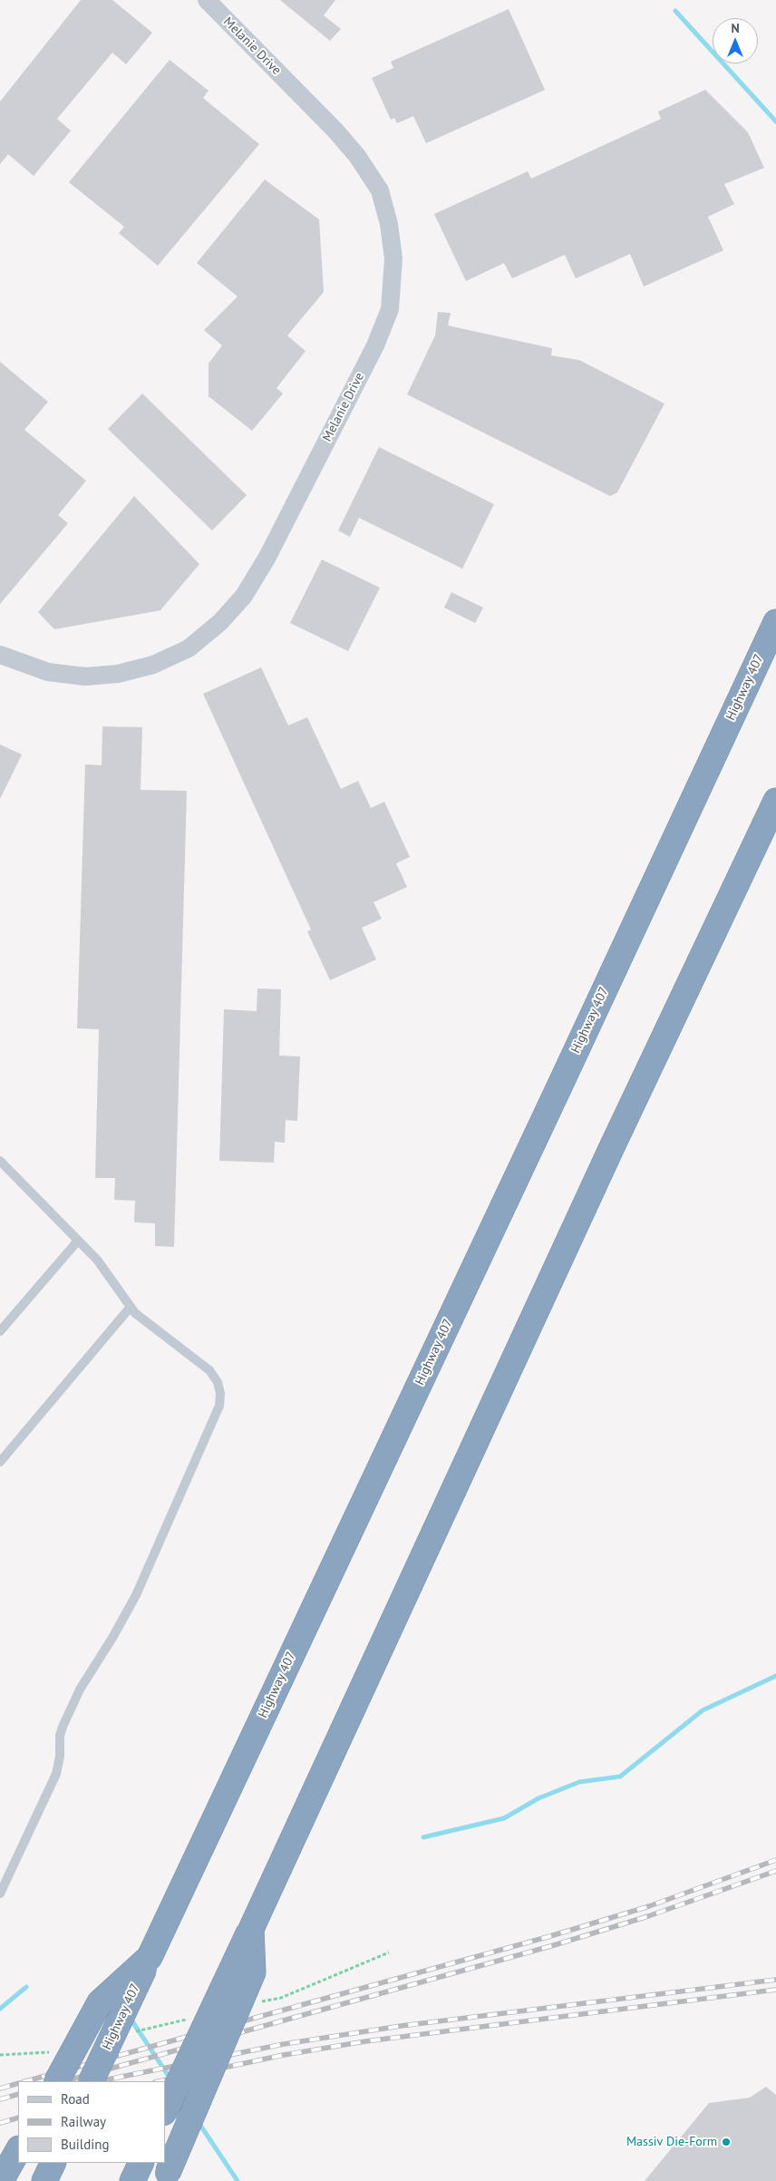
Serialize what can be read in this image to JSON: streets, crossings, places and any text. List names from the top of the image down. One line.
{"streets":{"highway":["Highway 407"],"street":["Melanie Drive"]},"places":["Massiv Die-Form"],"legend":["Road","Railway","Building"],"north":"top"}
